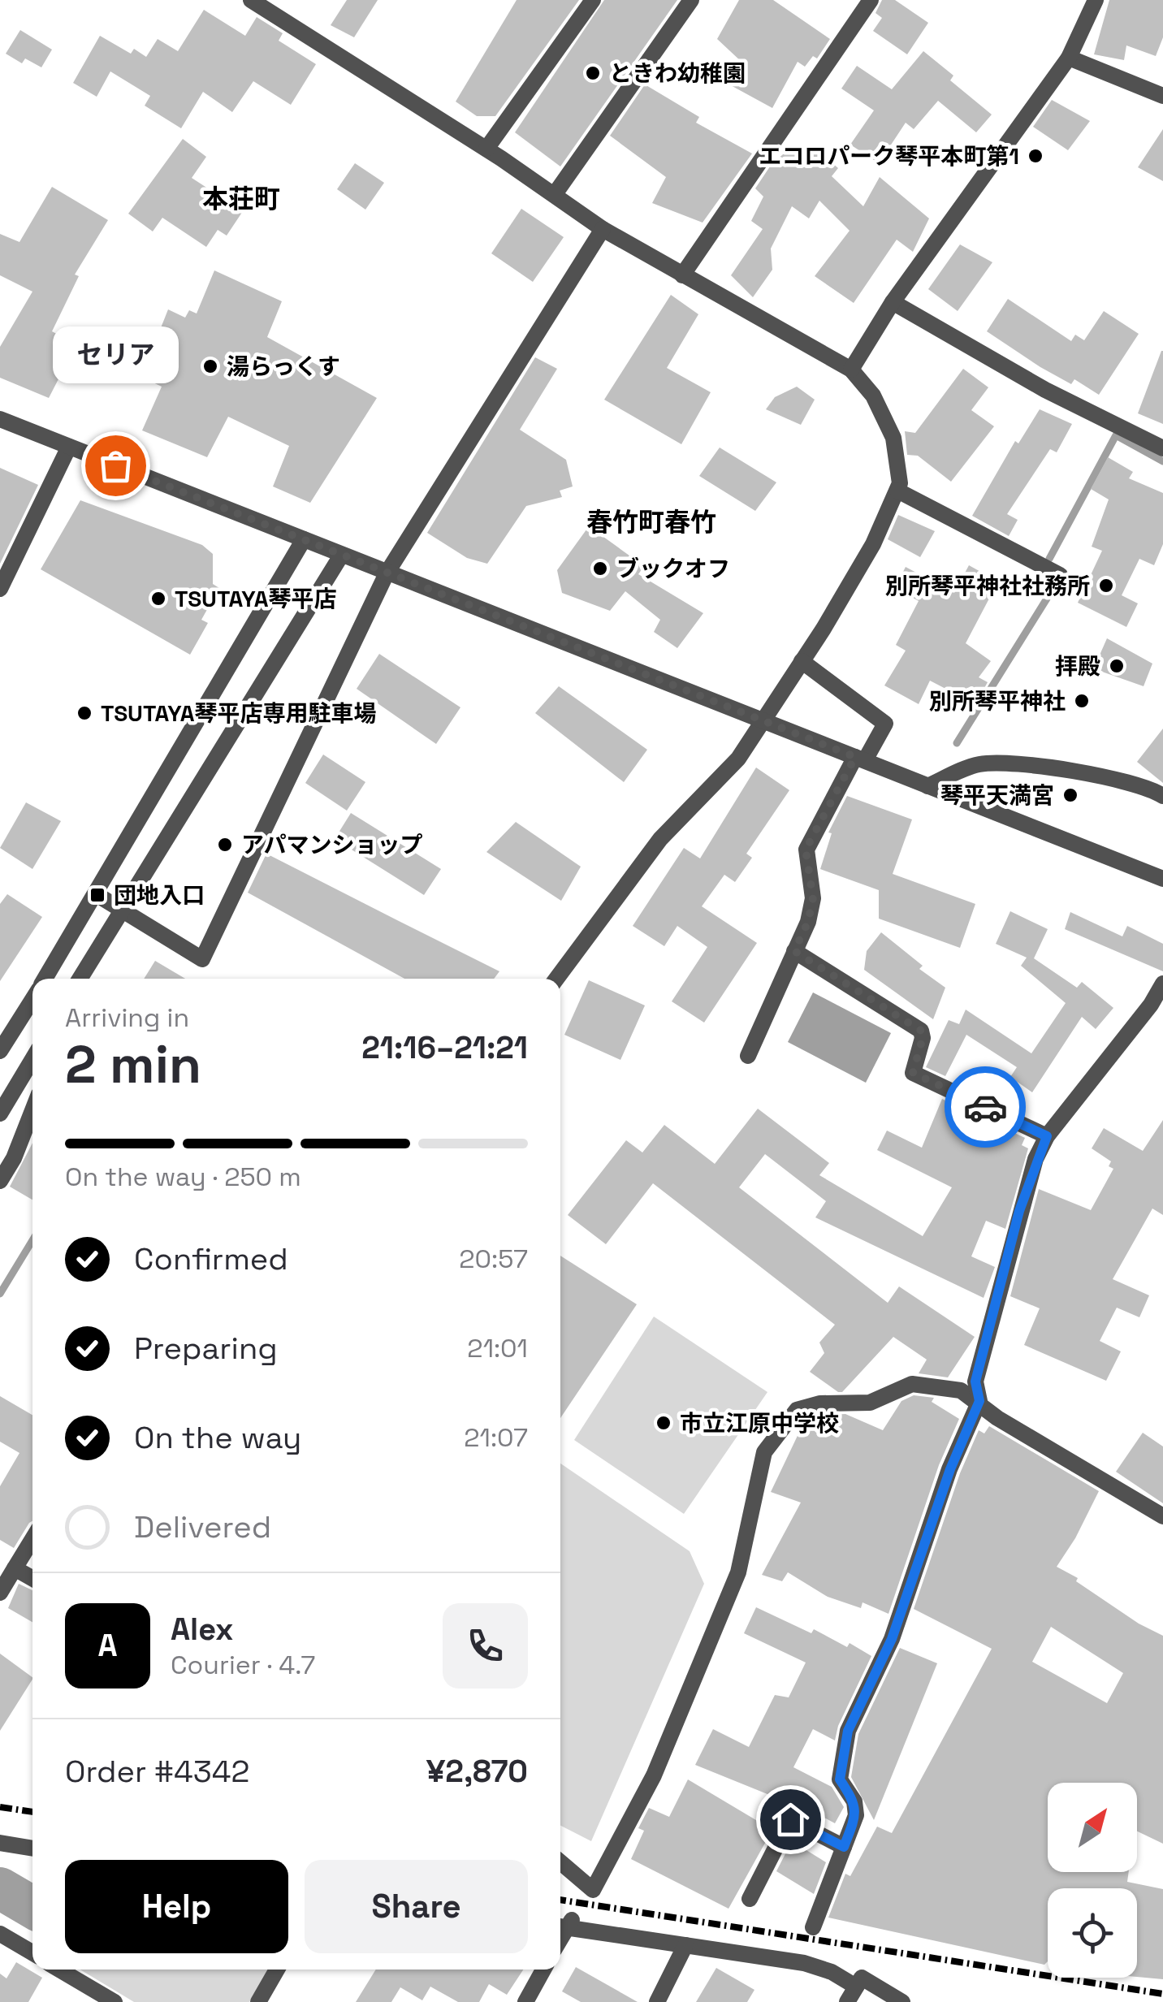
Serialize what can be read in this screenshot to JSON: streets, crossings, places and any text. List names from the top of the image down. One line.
{"districts":["本荘町","春竹町春竹"],"places":{"other":["ときわ幼稚園","エコロパーク琴平本町第1","湯らっくす","セリア","ブックオフ","別所琴平神社社務所","TSUTAYA琴平店","拝殿","別所琴平神社","TSUTAYA琴平店専用駐車場","琴平天満宮","アパマンショップ","市立江原中学校"],"transit":["団地入口"]},"north":"top right","page":{"bubble":"セリア","heading":["2 min","Arriving in","21:16–21:21"],"panel":["Alex","Courier · 4.7","Order #4342","¥2,870"],"bar":"On the way · 250 m","list":[["Confirmed","20:57"],["Preparing","21:01"],["On the way","21:07"],"Delivered"],"round":"A","buttons":["Help","Share"]}}
